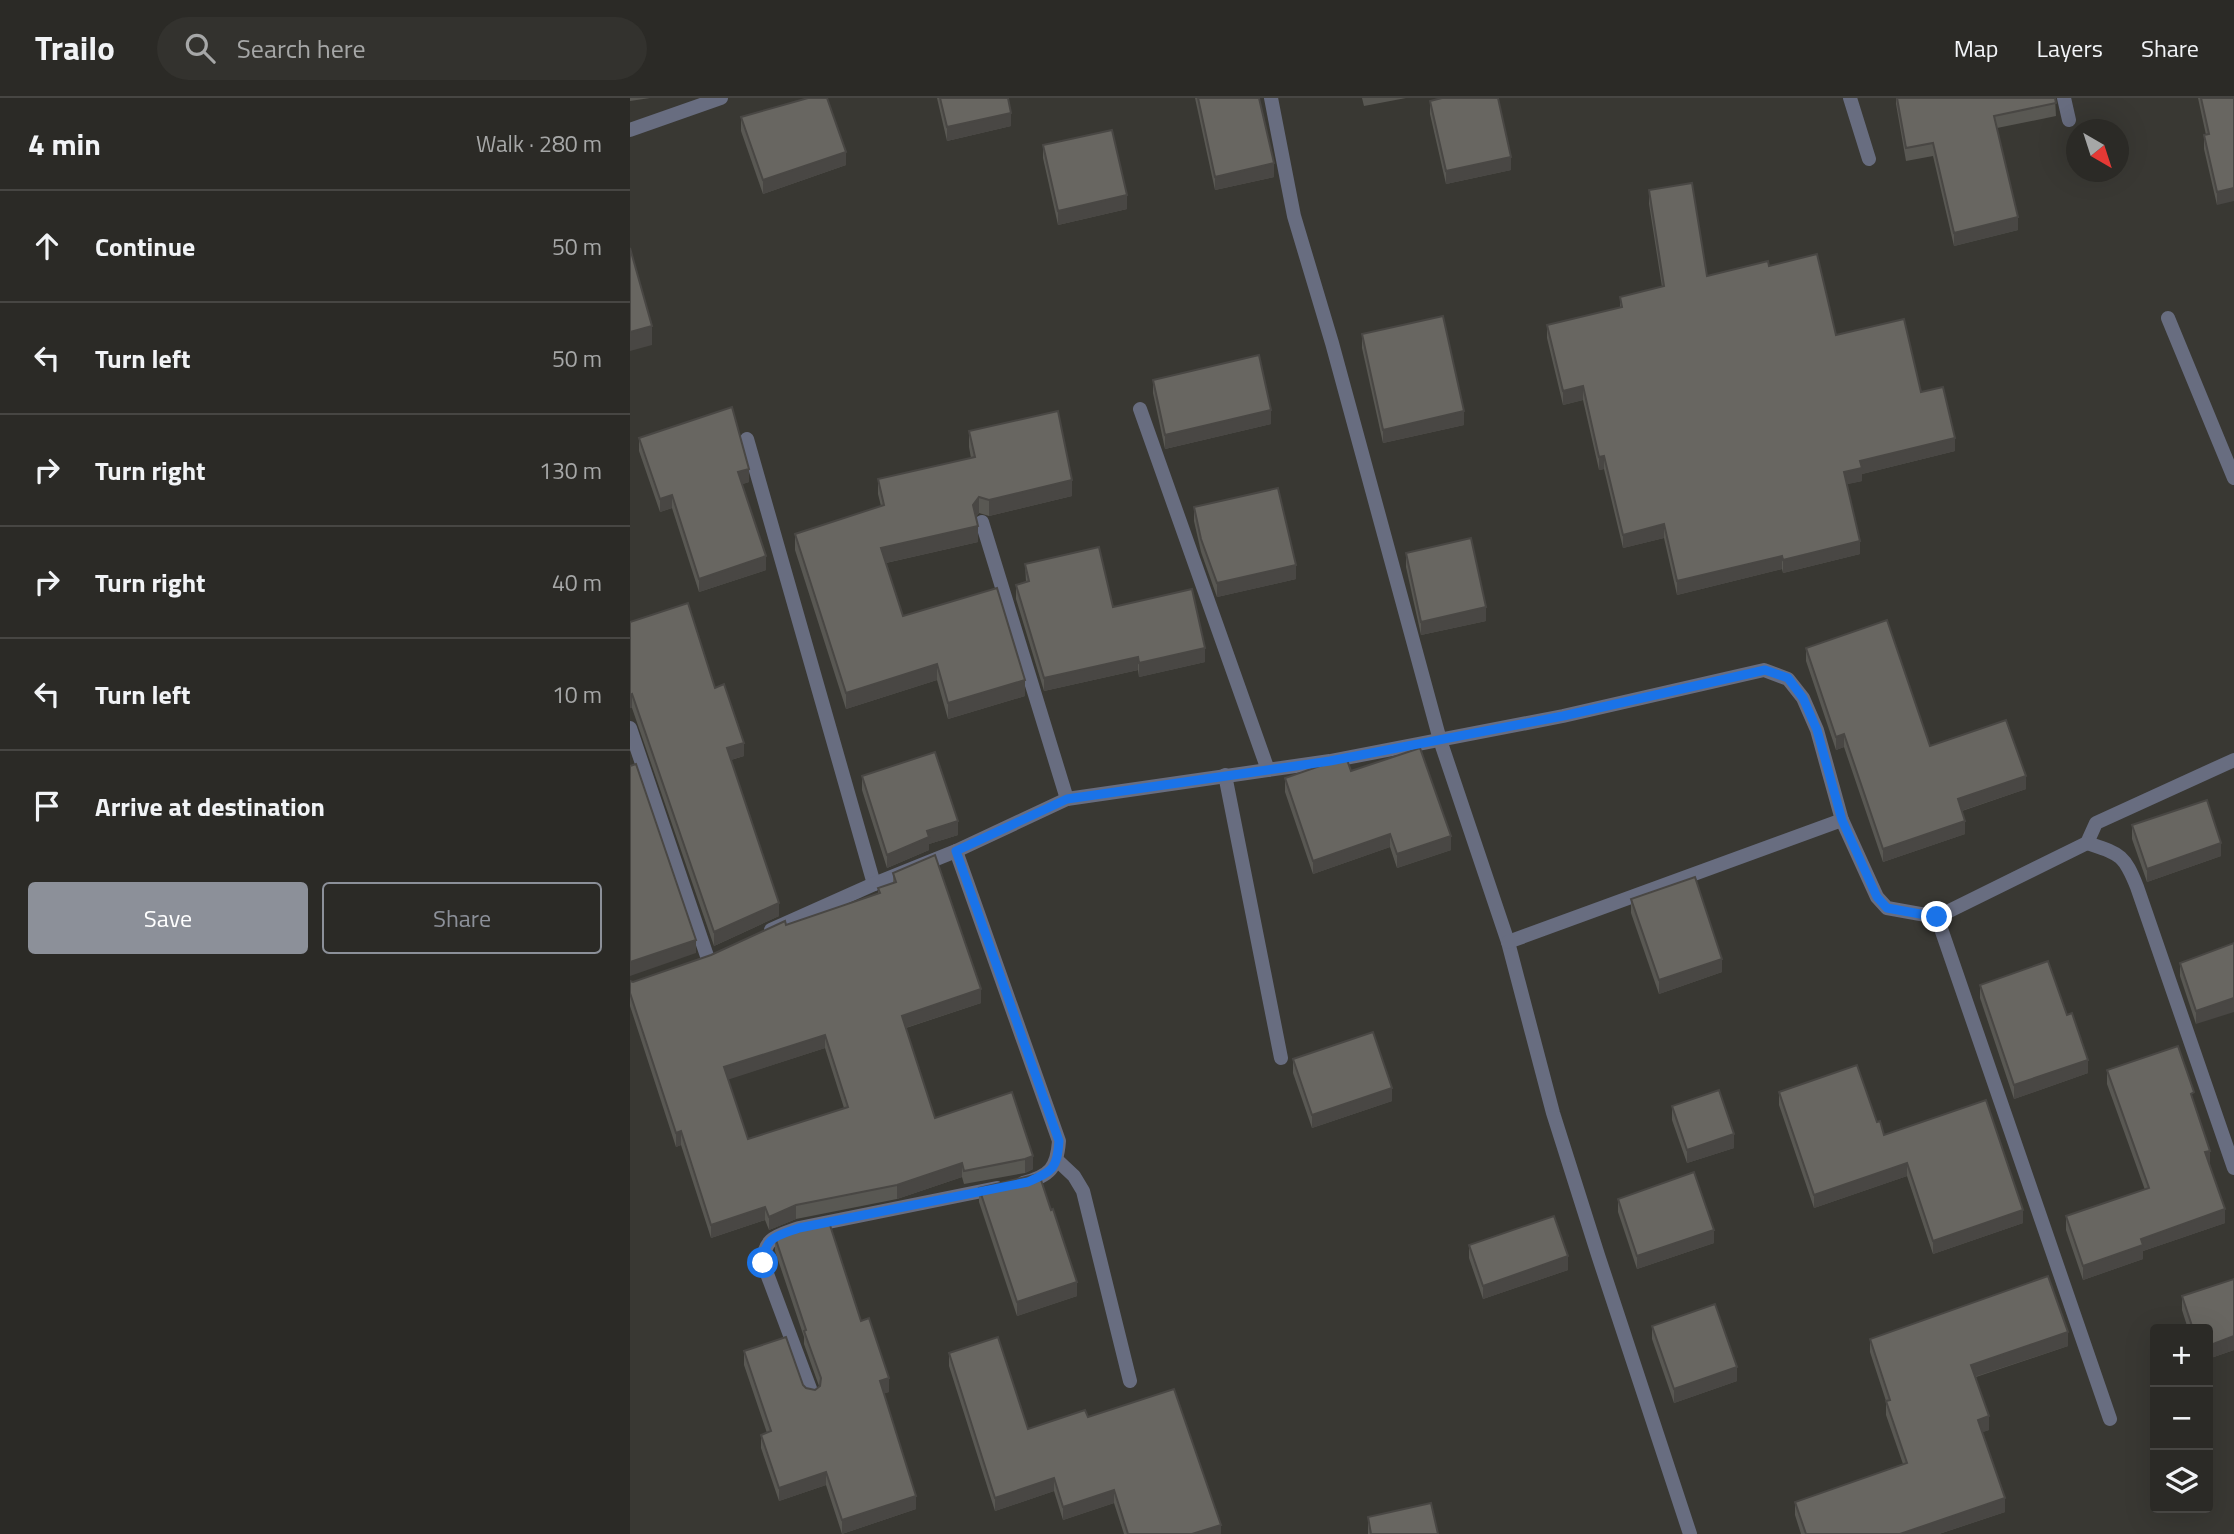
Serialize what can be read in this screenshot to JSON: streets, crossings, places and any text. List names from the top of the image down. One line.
{"north":"bottom right","page":{"header":"Trailo","search":"Search here","nav":["Map","Layers","Share"],"heading":["4 min","Walk · 280 m"],"list":[["Continue","50 m"],["Turn left","50 m"],["Turn right","130 m"],["Turn right","40 m"],["Turn left","10 m"],"Arrive at destination"],"buttons":["Save","Share"],"map_buttons":["+","−"]}}
